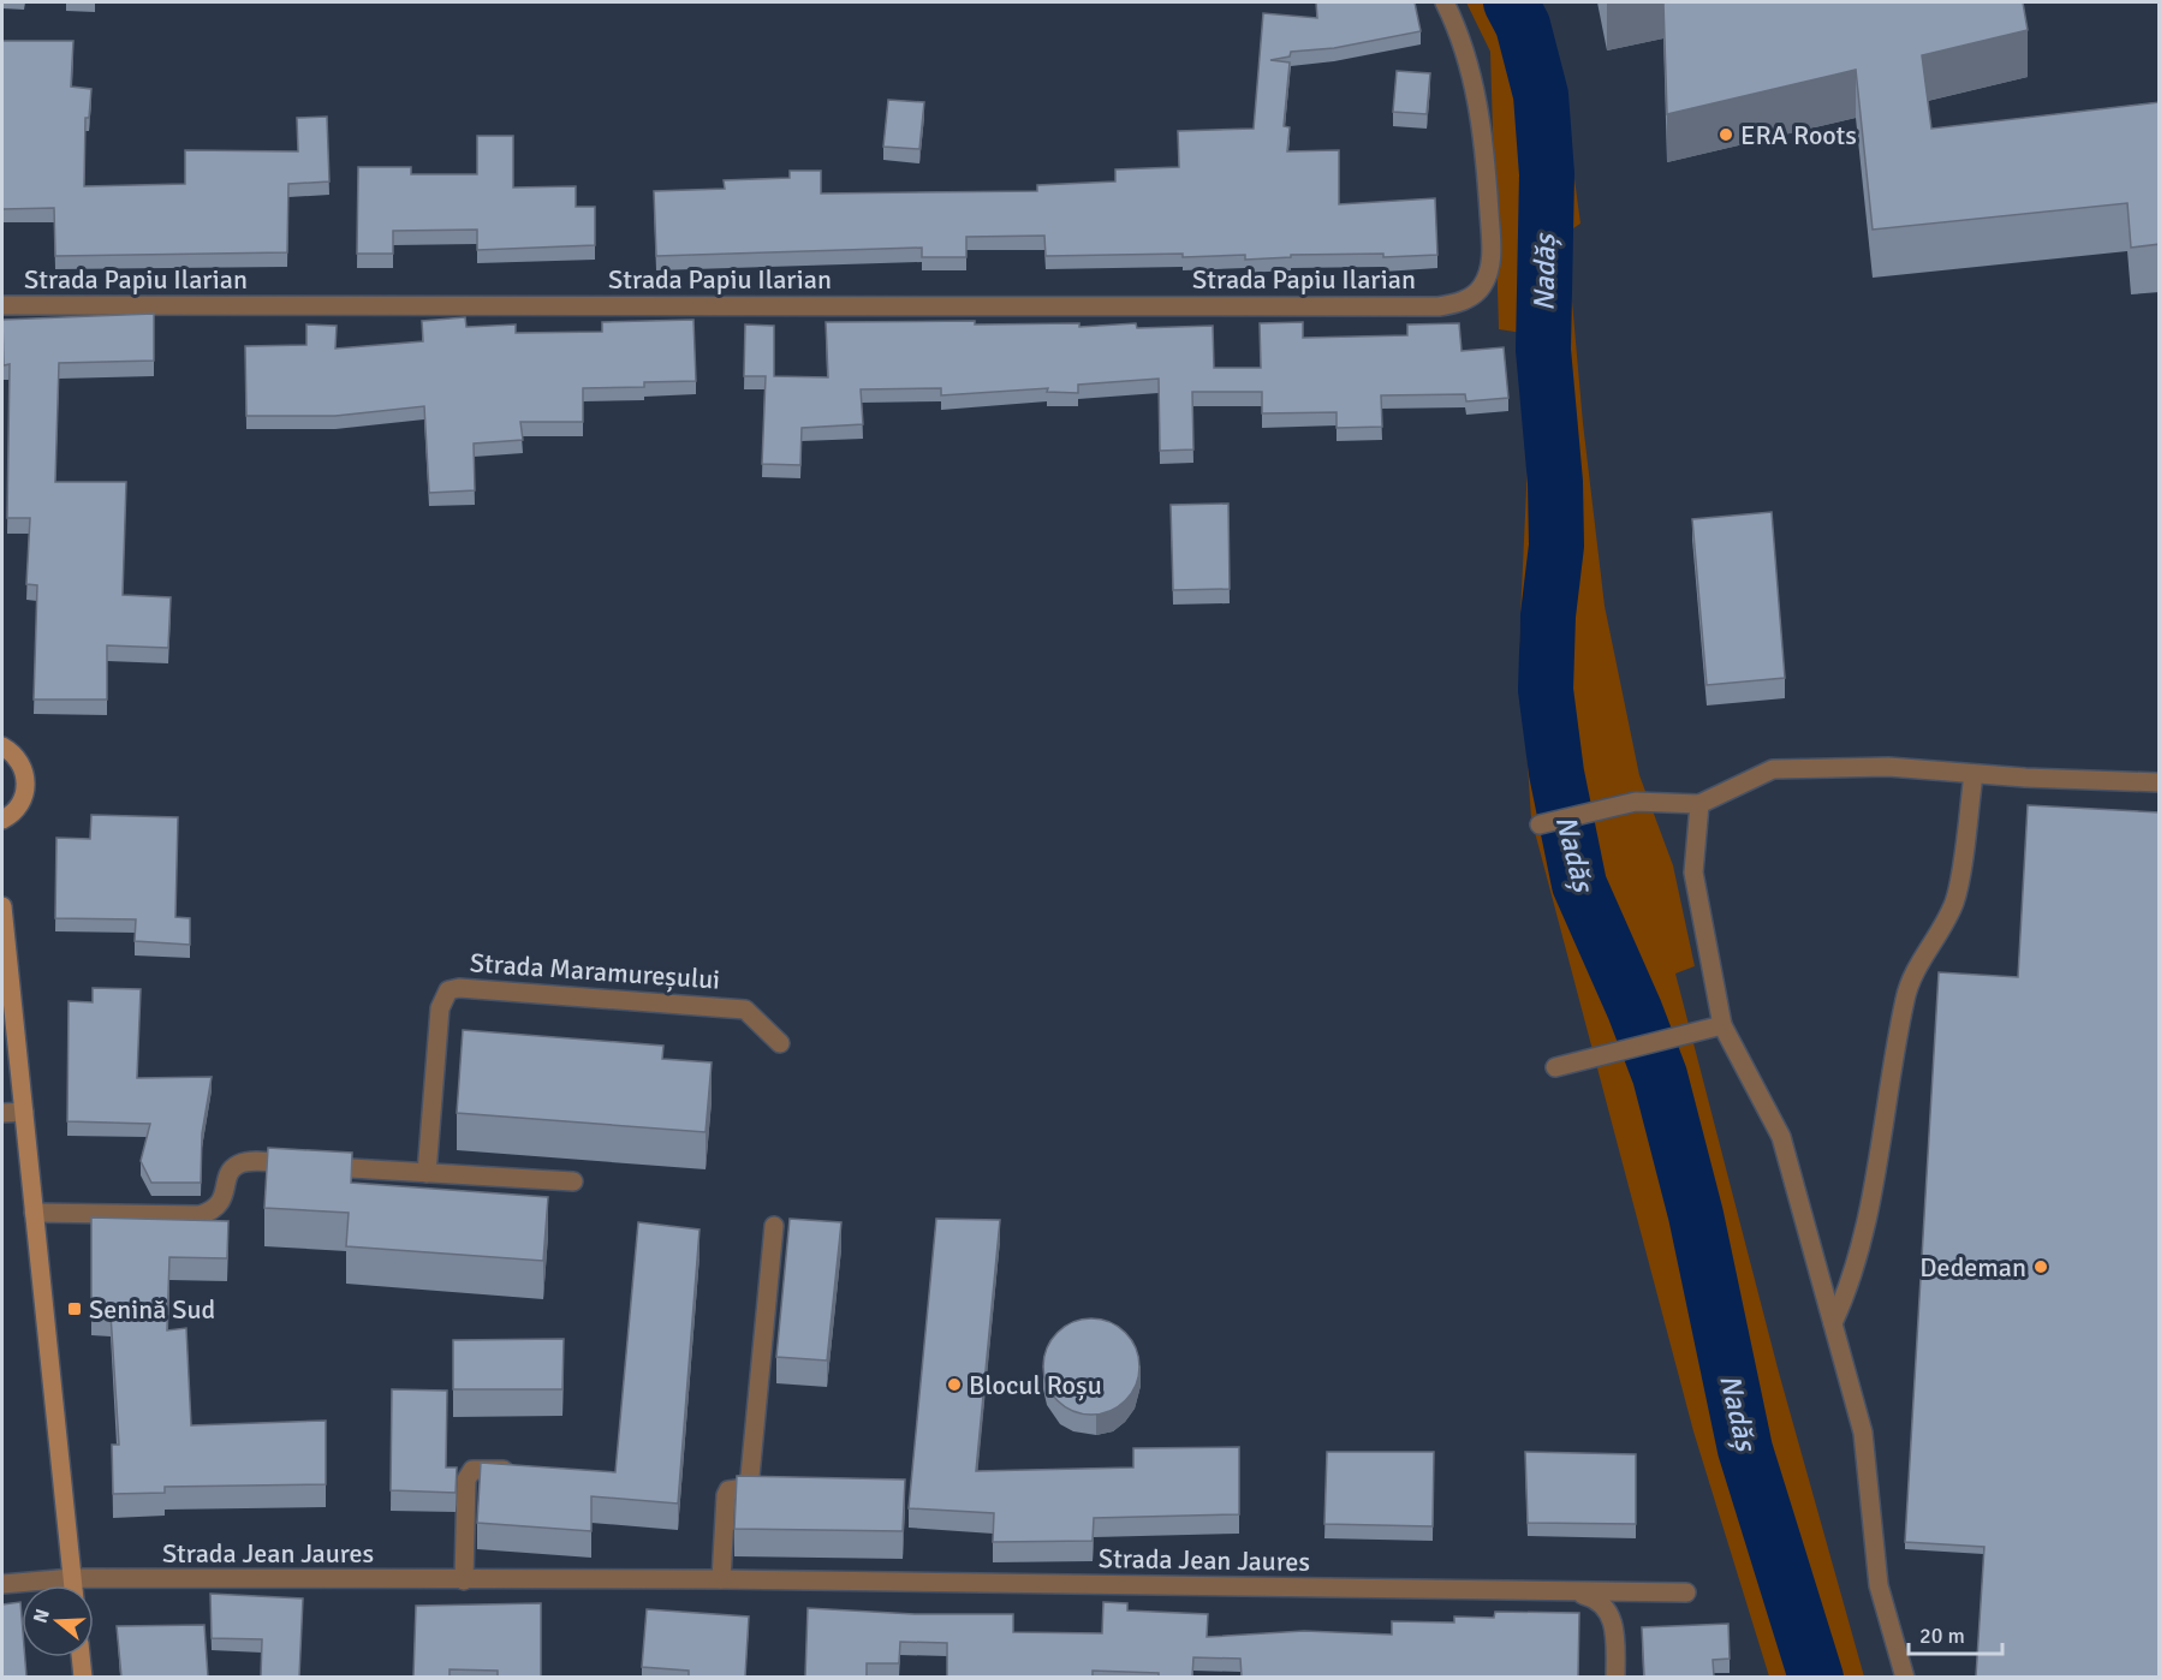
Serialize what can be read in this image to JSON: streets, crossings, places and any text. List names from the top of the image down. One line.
{"streets":{"street":["Strada Papiu Ilarian","Strada Maramureșului","Strada Jean Jaures"]},"water":["Nadăș"],"places":{"other":["ERA Roots","Dedeman","Blocul Roșu"],"transit":["Senină Sud"]},"scale_bar":"20 m","north":"left"}
